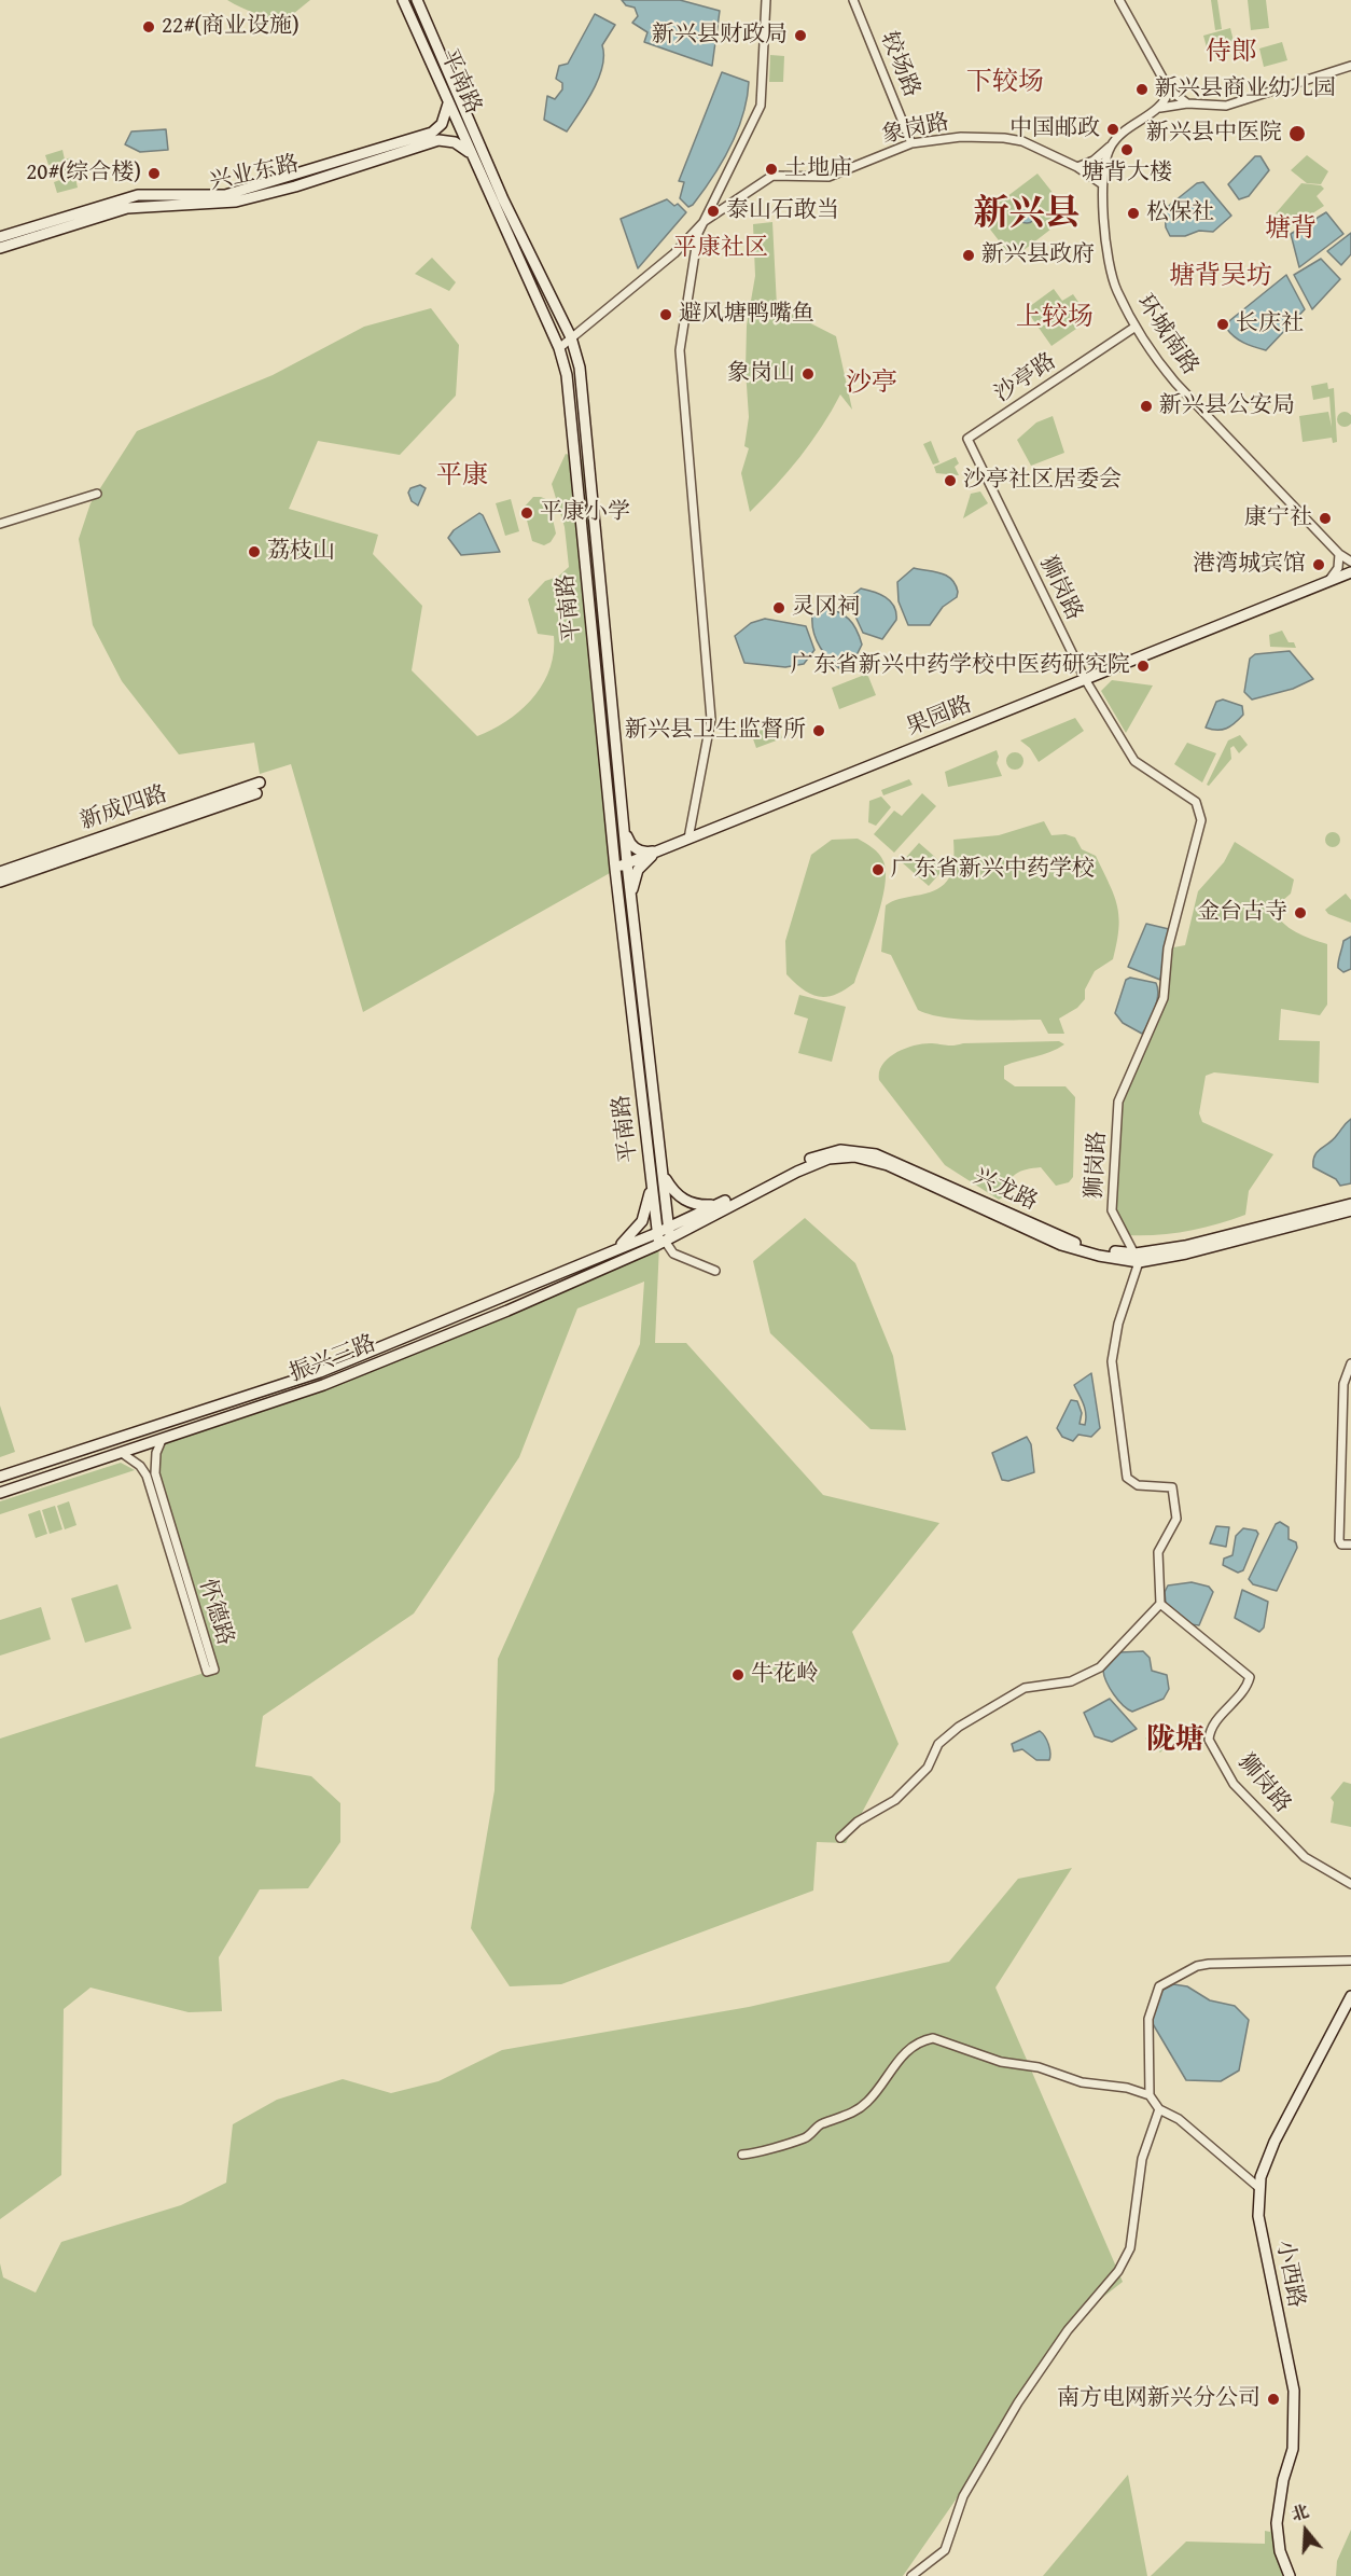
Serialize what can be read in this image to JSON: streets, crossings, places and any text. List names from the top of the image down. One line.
{"streets":{"main road":["平南路","兴业东路","果园路","新成四路","兴龙路","振兴三路","小西路"],"street":["较场路","象岗路","环城南路","沙亭路","狮岗路","怀德路"]},"crossings":[["较场路","象岗路"],["平南路","象岗路"],["平南路","兴业东路"],["平南路","果园路"],["平南路","兴龙路"],["平南路","振兴三路"],["象岗路","环城南路"],["环城南路","沙亭路"],["沙亭路","狮岗路"],["狮岗路","果园路"],["狮岗路","兴龙路"],["兴龙路","振兴三路"],["振兴三路","怀德路"]],"districts":["侍郎","下较场","新兴县","塘背","平康社区","塘背吴坊","上较场","沙亭","平康","陇塘"],"places":["22#(商业设施)","新兴县财政局","新兴县商业幼儿园","中国邮政","新兴县中医院","塘背大楼","土地庙","20#(综合楼)","泰山石敢当","松保社","新兴县政府","避风塘鸭嘴鱼","长庆社","象岗山","新兴县公安局","沙亭社区居委会","平康小学","康宁社","荔枝山","港湾城宾馆","灵冈祠","广东省新兴中药学校中医药研究院","新兴县卫生监督所","广东省新兴中药学校","金台古寺","牛花岭","南方电网新兴分公司"],"north":"top"}
